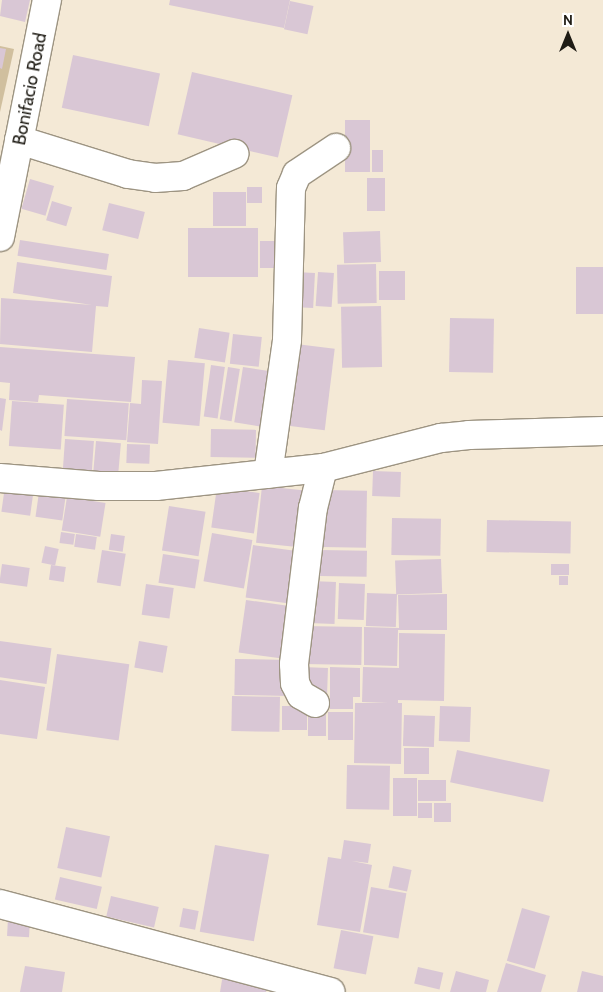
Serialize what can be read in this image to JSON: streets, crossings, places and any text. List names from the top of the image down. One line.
{"streets":{"street":["Bonifacio Road"]},"north":"top"}
